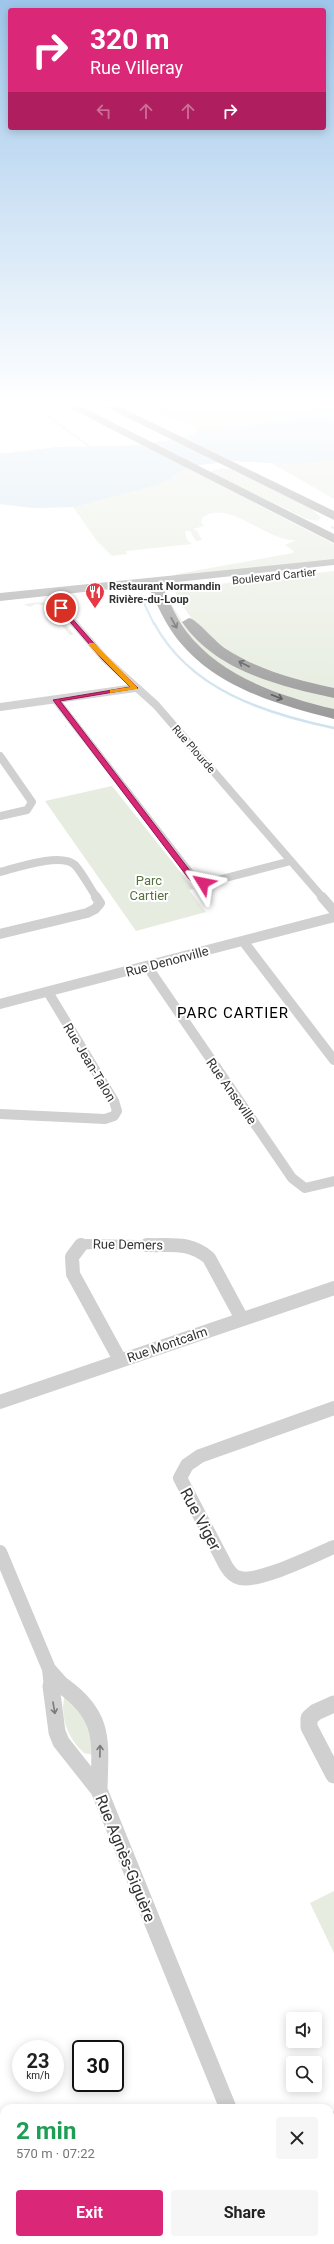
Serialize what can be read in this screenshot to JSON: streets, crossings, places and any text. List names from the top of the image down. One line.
{"streets":{"main road":["Boulevard Cartier"],"street":["Rue Plourde","Rue Denonville","Rue Jean-Talon","Rue Anseville","Rue Demers","Rue Montcalm","Rue Viger","Rue Agnès-Giguère"]},"crossings":[["Boulevard Cartier","Rue Plourde"],["Rue Denonville","Rue Jean-Talon"],["Rue Denonville","Rue Anseville"],["Rue Demers","Rue Montcalm"]],"districts":["PARC CARTIER"],"parks":["Parc Cartier"],"places":{"restaurant":["Restaurant Normandin Rivière-du-Loup"]},"page":{"turn":["320 m","Rue Villeray"],"speed":"23 km/h","limit":"30","heading":["2 min","570 m · 07:22"],"buttons":["Exit","Share"]}}
